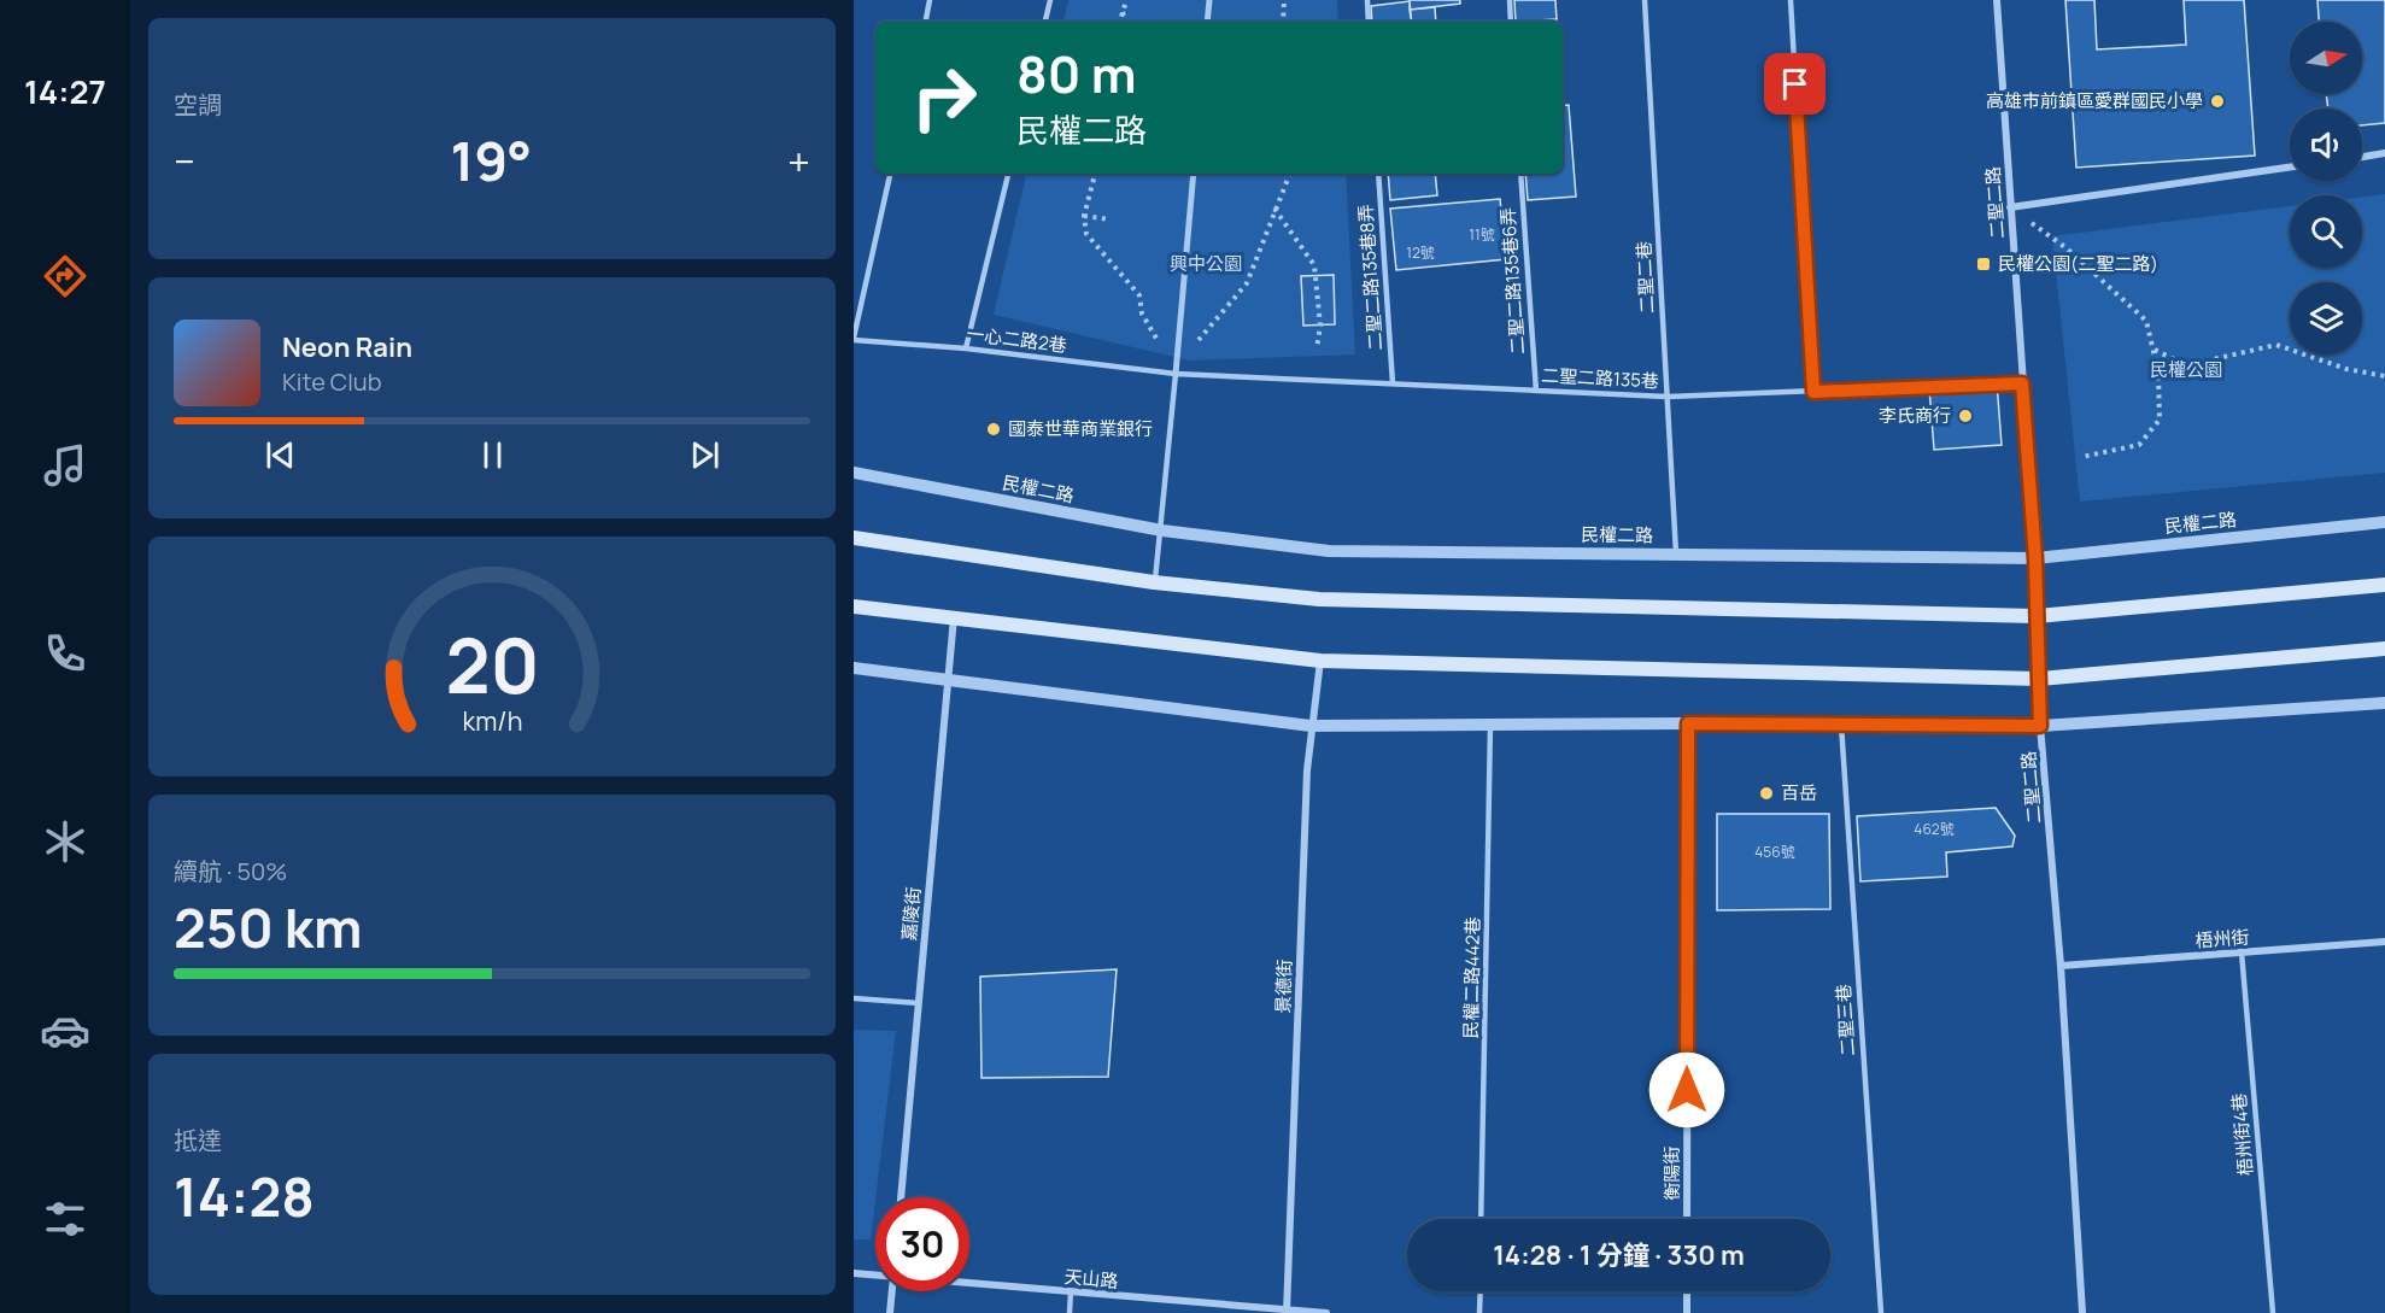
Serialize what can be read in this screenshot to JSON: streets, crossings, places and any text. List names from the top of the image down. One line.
{"streets":{"street":["二聖二路","民權二路","嘉陵街","梧州街","景德街","衡陽街","天山路"],"lane":["二聖二路135巷8弄","二聖二巷","二聖二路135巷6弄","一心二路2巷","二聖二路135巷","民權二路442巷","二聖三巷","梧州街4巷"]},"crossings":[["二聖二路","二聖二路135巷"],["二聖二路","民權二路"],["二聖二路","梧州街"],["二聖二路135巷8弄","二聖二路135巷"],["二聖二巷","二聖二路135巷"],["二聖二巷","民權二路"],["二聖二路135巷6弄","二聖二路135巷"],["一心二路2巷","二聖二路135巷"],["梧州街","梧州街4巷"],["景德街","天山路"]],"parks":["興中公園","民權公園"],"places":{"other":["高雄市前鎮區愛群國民小學","李氏商行","國泰世華商業銀行","百岳"],"transit":["民權公園(二聖二路)"]},"house_numbers":["11號","12號","462號","456號"],"north":"right","page":{"tabs":"14:27","tile":["空調",["續航 · 50%","250 km"],["抵達","14:28"]],"turn":["80 m","民權二路"],"heat":["−","19°","+"],"song":["Neon Rain","Kite Club"],"limit":"30","trip":"14:28 · 1 分鐘 · 330 m","gauge":["20","km/h"]}}
